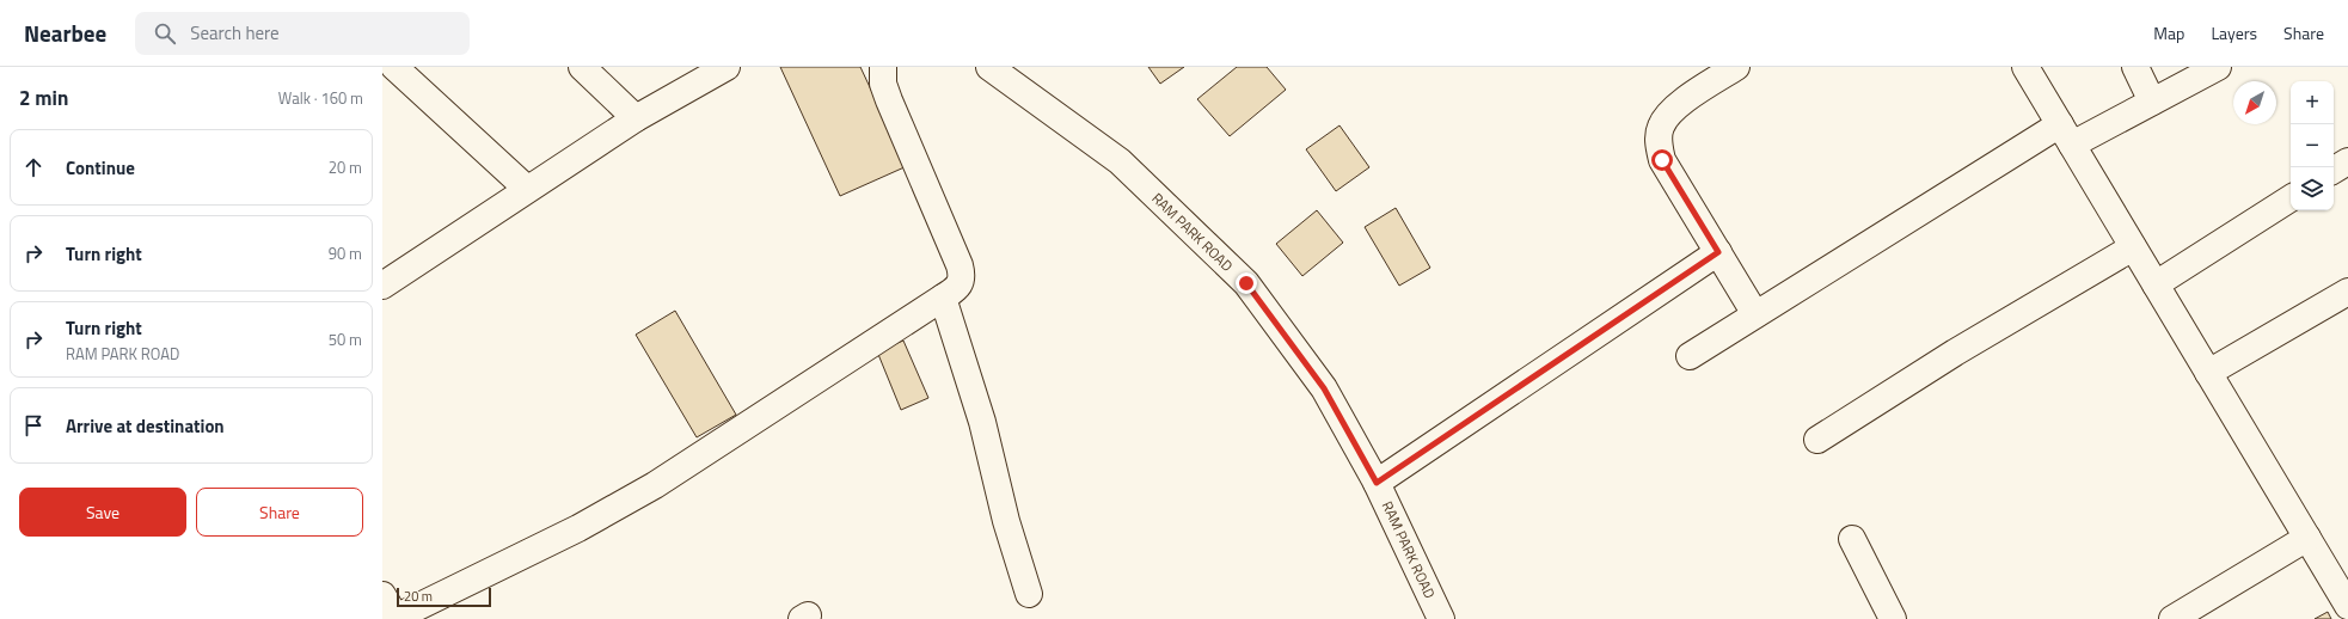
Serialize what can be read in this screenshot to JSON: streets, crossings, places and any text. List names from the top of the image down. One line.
{"streets":{"street":["RAM PARK ROAD"]},"scale_bar":"20 m","north":"bottom left","page":{"header":"Nearbee","search":"Search here","nav":["Map","Layers","Share"],"heading":["2 min","Walk · 160 m"],"map_buttons":["+","−"],"list":[["Continue","20 m"],["Turn right","90 m"],["Turn right","RAM PARK ROAD","50 m"],"Arrive at destination"],"buttons":["Save","Share"],"scale":"20 m"}}
